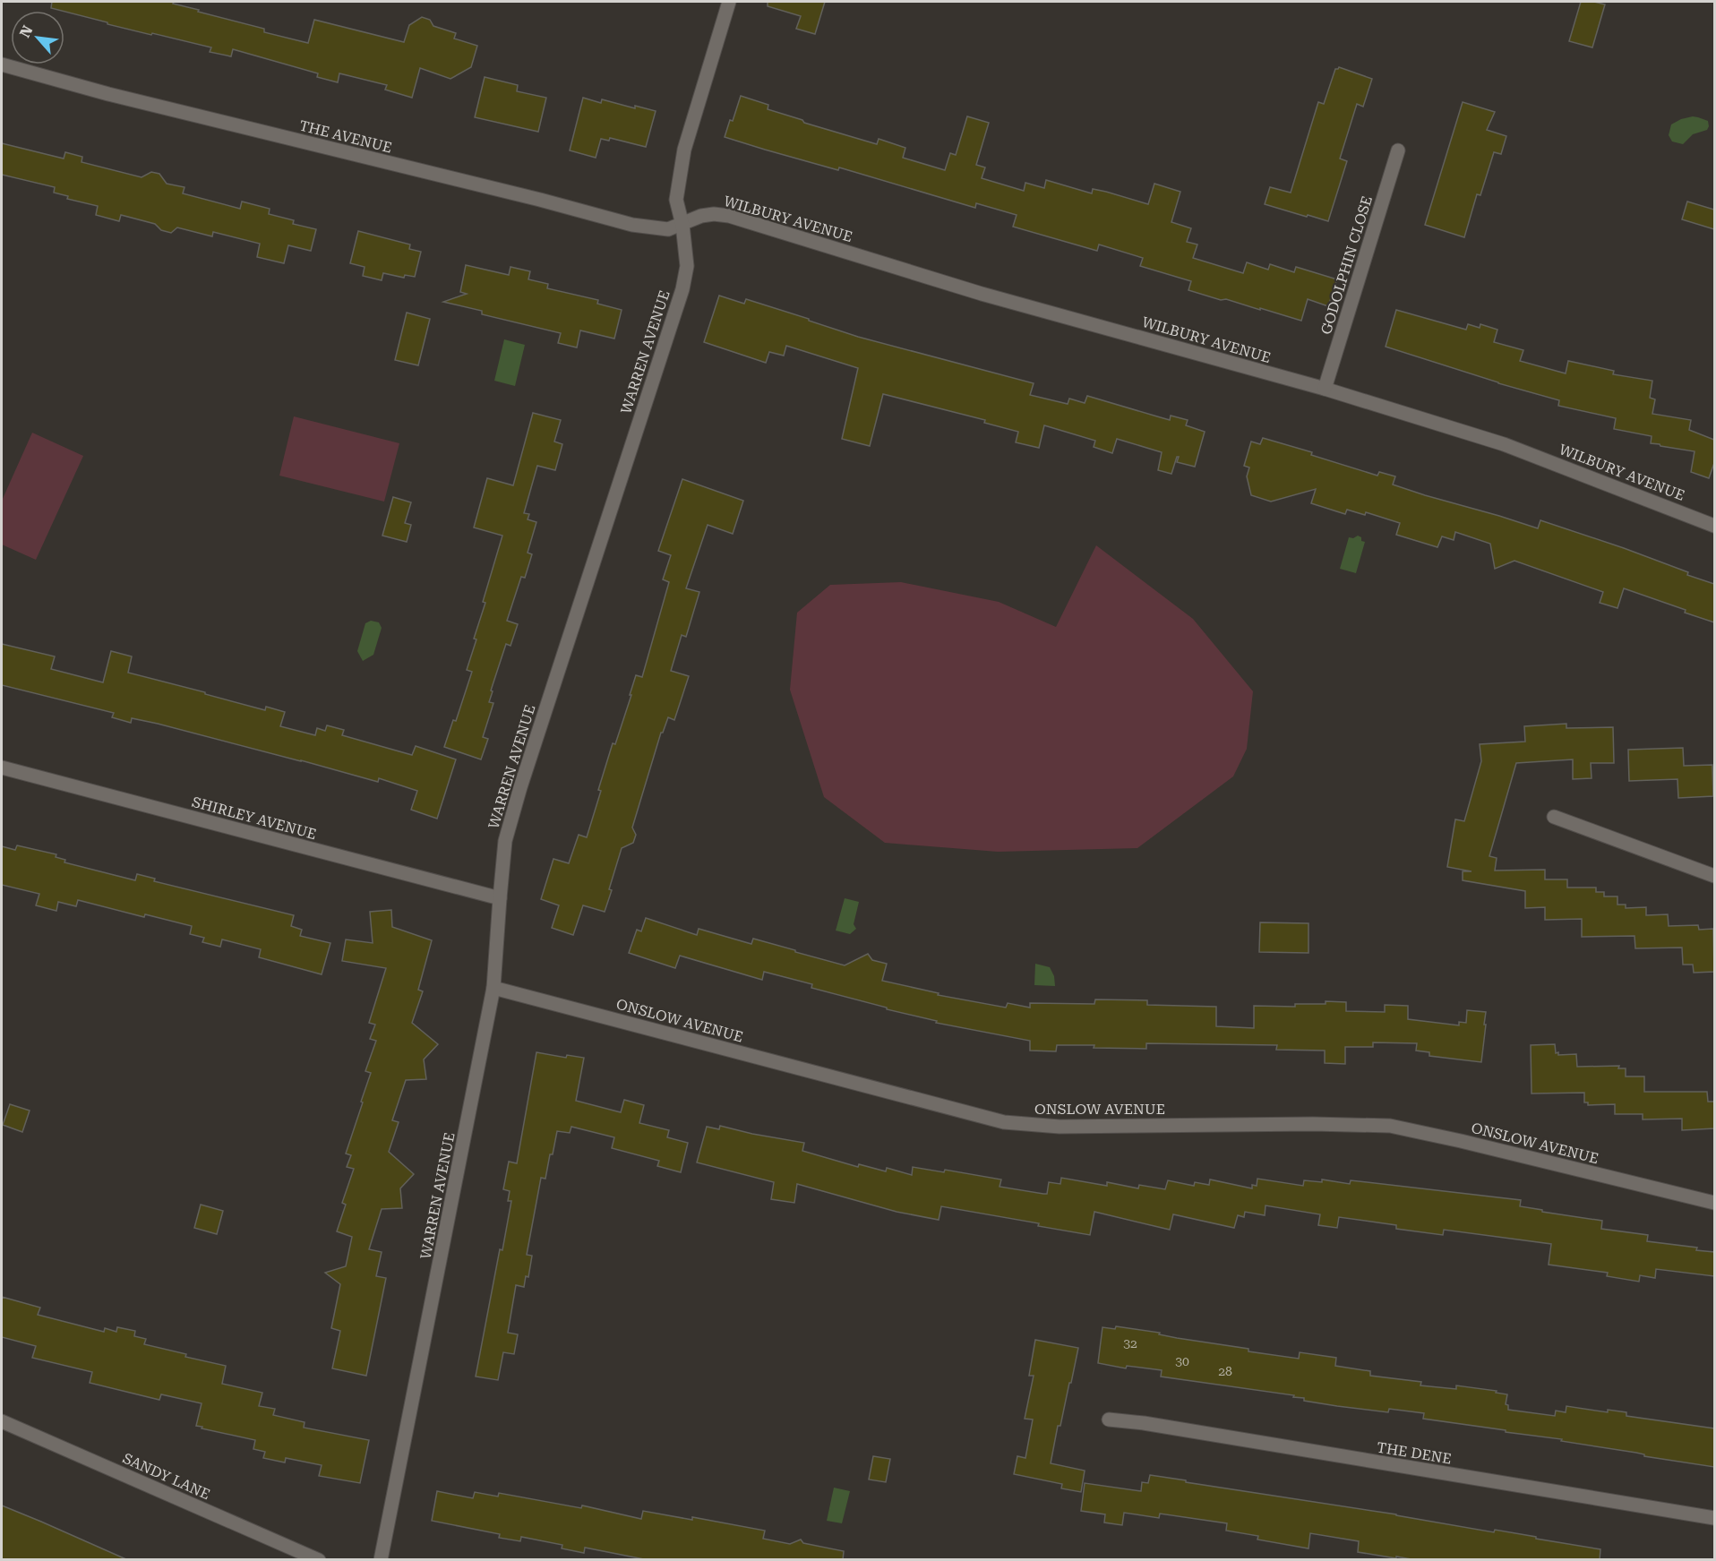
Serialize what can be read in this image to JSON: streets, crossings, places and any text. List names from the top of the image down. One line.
{"streets":{"street":["THE AVENUE","WILBURY AVENUE","GODOLPHIN CLOSE","WARREN AVENUE","SHIRLEY AVENUE","ONSLOW AVENUE","THE DENE","SANDY LANE"]},"crossings":[["THE AVENUE","WILBURY AVENUE"],["THE AVENUE","WARREN AVENUE"],["WILBURY AVENUE","GODOLPHIN CLOSE"],["WILBURY AVENUE","WARREN AVENUE"],["WARREN AVENUE","SHIRLEY AVENUE"],["WARREN AVENUE","ONSLOW AVENUE"]],"house_numbers":["32","30","28"],"north":"top left"}
